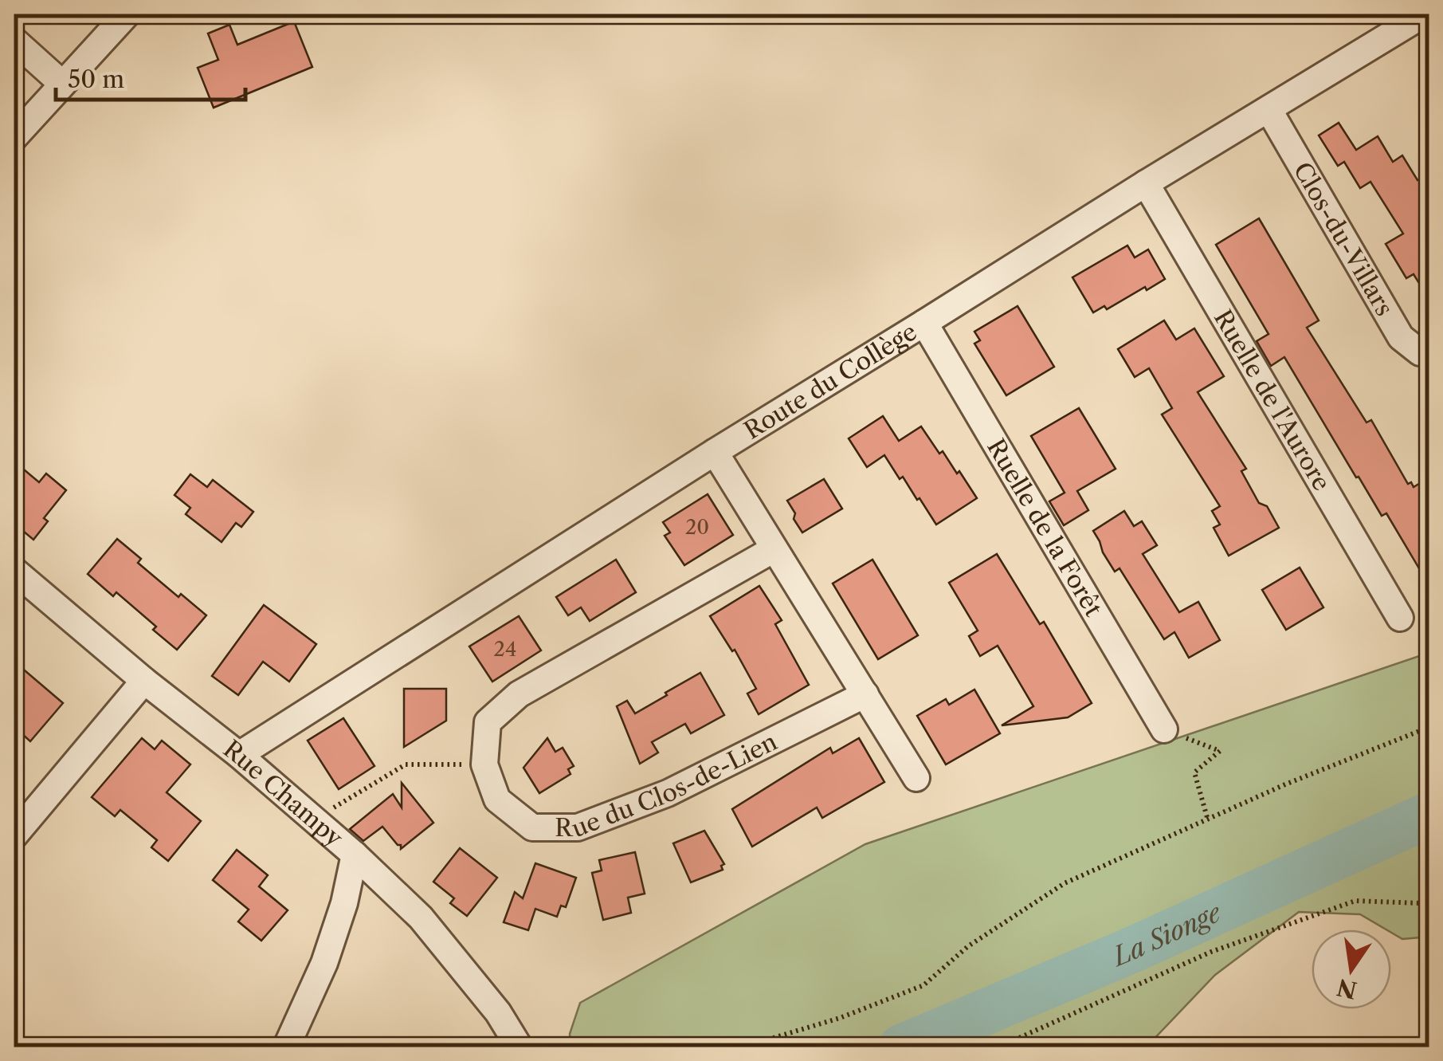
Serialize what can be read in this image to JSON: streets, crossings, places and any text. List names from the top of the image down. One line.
{"streets":{"street":["Clos-du-Villars","Route du Collège","Ruelle de l'Aurore","Ruelle de la Forêt","Rue du Clos-de-Lien","Rue Champy"]},"crossings":[["Clos-du-Villars","Route du Collège"],["Route du Collège","Ruelle de l'Aurore"],["Route du Collège","Ruelle de la Forêt"],["Route du Collège","Rue Champy"]],"water":["La Sionge"],"house_numbers":["20","24"],"scale_bar":"50 m","north":"bottom"}
